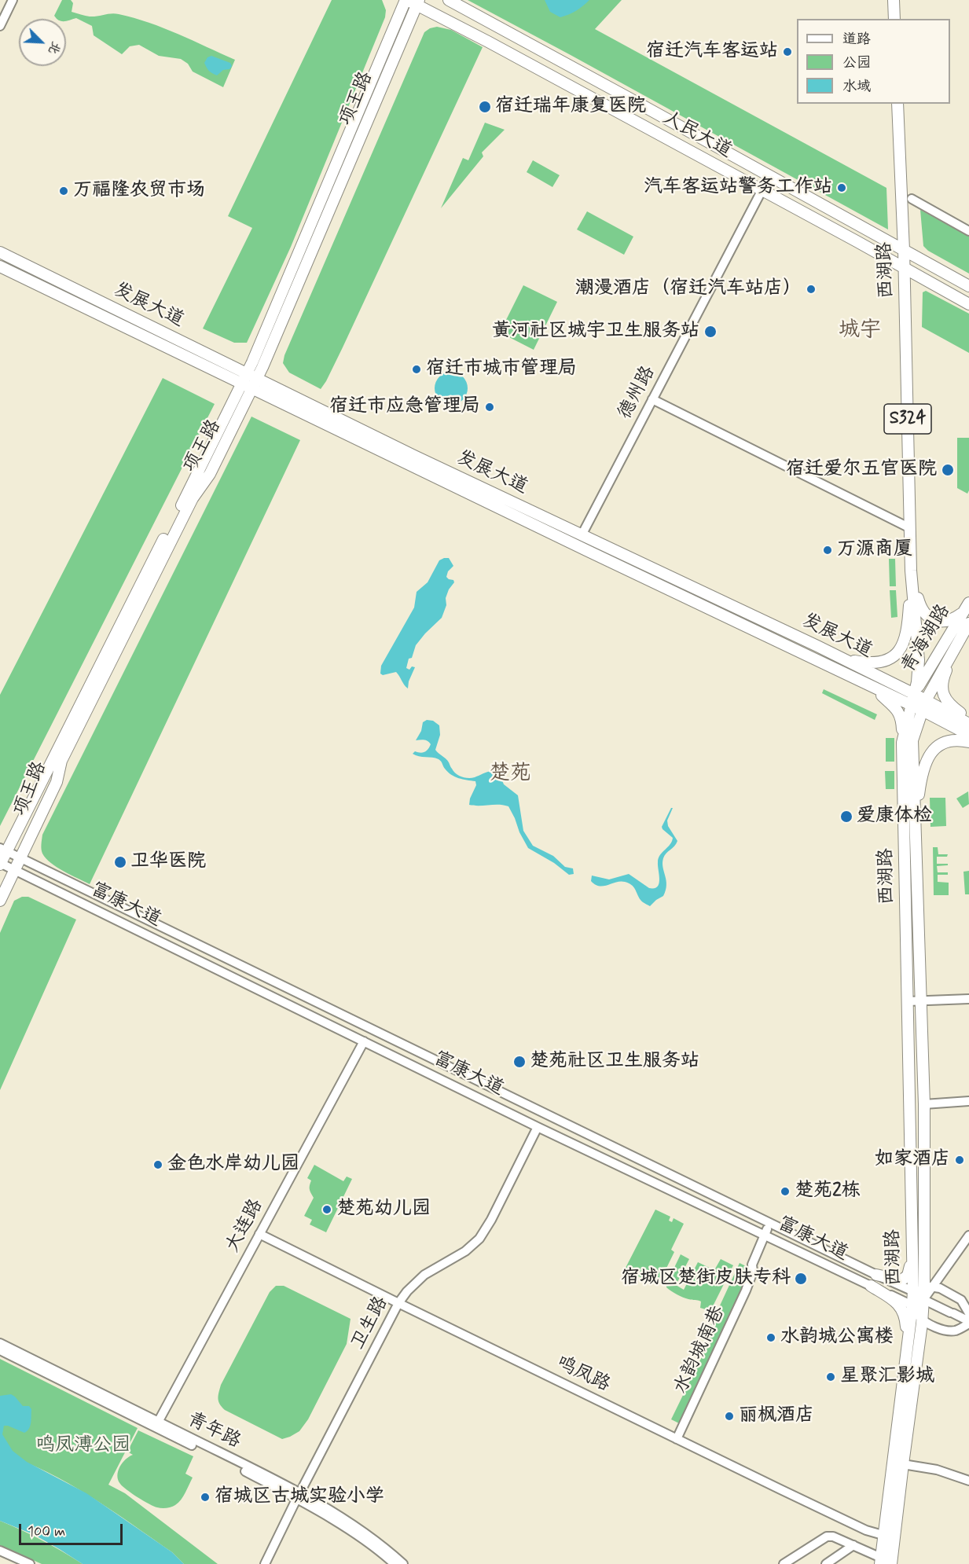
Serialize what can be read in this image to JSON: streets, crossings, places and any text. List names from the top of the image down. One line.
{"streets":{"main road":["项王路","人民大道","西湖路","发展大道","S324","青海湖路"],"street":["德州路","富康大道","大连路","卫生路","水韵城南巷","鸣凤路","青年路"]},"crossings":[["项王路","人民大道"],["项王路","发展大道"],["项王路","富康大道"],["人民大道","西湖路"],["人民大道","德州路"],["西湖路","发展大道"],["西湖路","青海湖路"],["西湖路","富康大道"],["西湖路","鸣凤路"],["发展大道","德州路"],["发展大道","青海湖路"],["富康大道","大连路"],["富康大道","卫生路"],["富康大道","水韵城南巷"],["大连路","鸣凤路"],["大连路","青年路"],["卫生路","鸣凤路"],["卫生路","青年路"],["水韵城南巷","鸣凤路"]],"districts":["城宇","楚苑"],"parks":["鸣凤溥公园"],"places":["宿迁汽车客运站","宿迁瑞年康复医院","汽车客运站警务工作站","万福隆农贸市场","潮漫酒店（宿迁汽车站店）","黄河社区城宇卫生服务站","宿迁市城市管理局","宿迁市应急管理局","宿迁爱尔五官医院","万源商厦","爱康体检","卫华医院","楚苑社区卫生服务站","如家酒店","金色水岸幼儿园","楚苑2栋","楚苑幼儿园","宿城区楚街皮肤专科","水韵城公寓楼","星聚汇影城","丽枫酒店","宿城区古城实验小学"],"legend":["道路","公园","水域"],"scale_bar":"100 m","north":"bottom right"}
